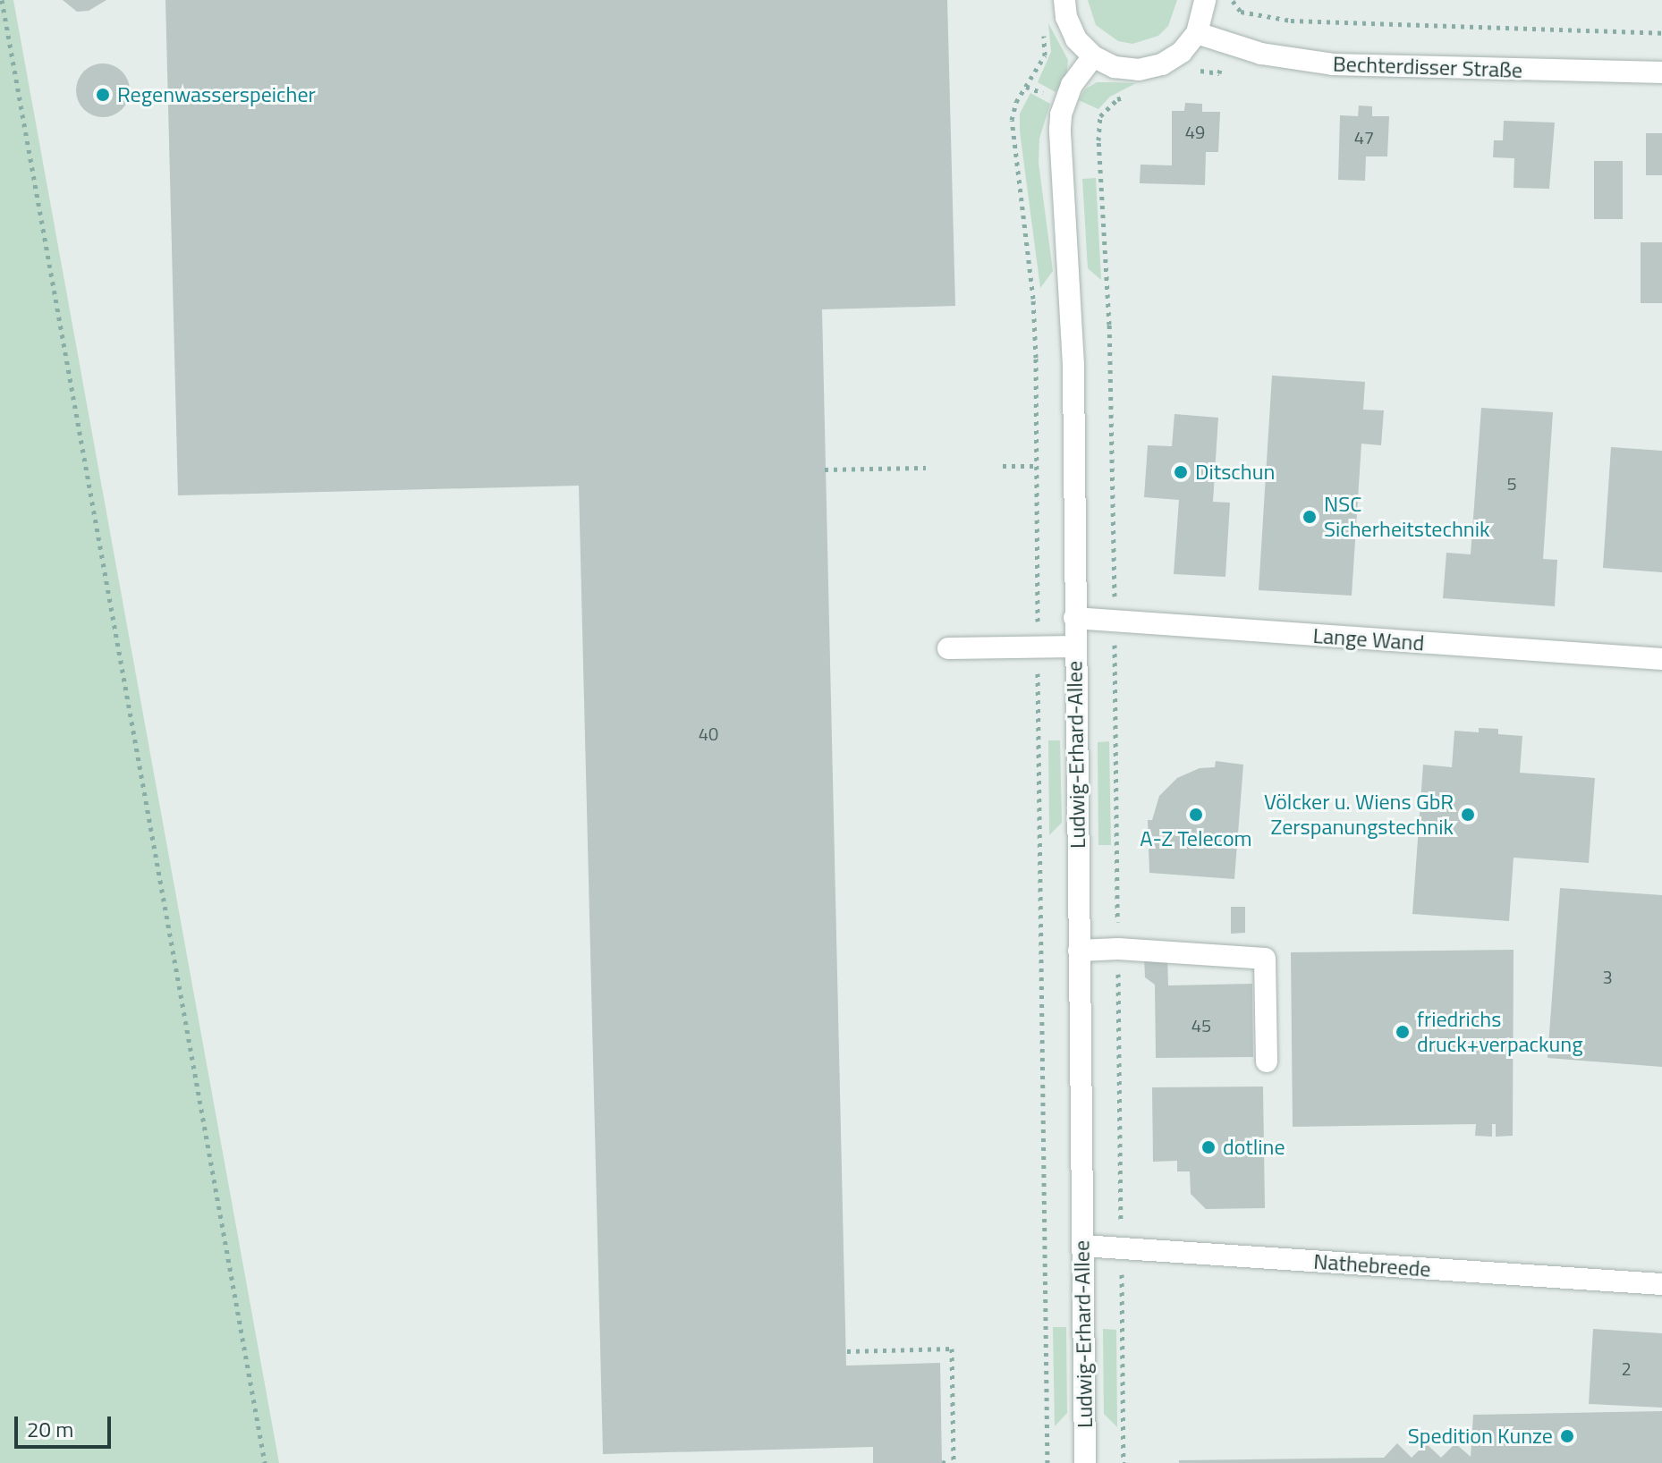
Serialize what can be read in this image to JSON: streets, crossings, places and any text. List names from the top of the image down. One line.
{"streets":{"street":["Bechterdisser Straße","Lange Wand","Ludwig-Erhard-Allee","Nathebreede"]},"crossings":[["Lange Wand","Ludwig-Erhard-Allee"],["Ludwig-Erhard-Allee","Nathebreede"]],"places":["Regenwasserspeicher","Ditschun","NSC Sicherheitstechnik","A-Z Telecom","Völcker u. Wiens GbR Zerspanungstechnik","friedrichs druck+verpackung","dotline","Spedition Kunze"],"house_numbers":["49","47","5","40","3","45","2"],"scale_bar":"20 m"}
